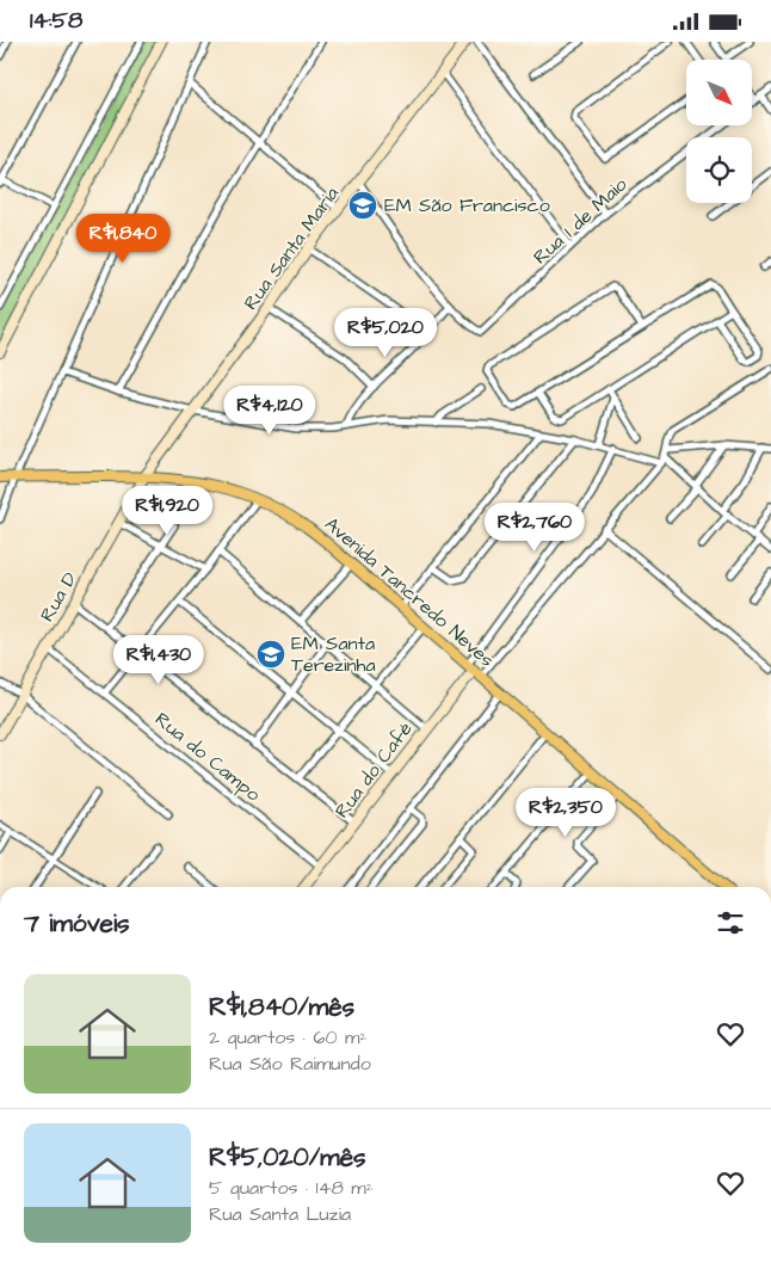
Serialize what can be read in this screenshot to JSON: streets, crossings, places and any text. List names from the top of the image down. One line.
{"streets":{"main road":["Avenida Tancredo Neves"],"street":["Rua 1 de Maio","Rua Santa Maria","Rua D","Rua do Campo","Rua do Café"]},"crossings":[["Rua Santa Maria","Avenida Tancredo Neves"],["Rua Santa Maria","Rua D"],["Avenida Tancredo Neves","Rua D"],["Avenida Tancredo Neves","Rua do Café"],["Rua D","Rua do Campo"],["Rua do Campo","Rua do Café"]],"places":{"school or university":["EM São Francisco","EM Santa Terezinha"]},"north":"bottom right","page":{"status":"14:58","price":["R$1,840","R$5,020","R$4,120","R$1,920","R$2,760","R$1,430","R$2,350"],"heading":"7 imóveis","list":[{"name":"R$1,840/mês","note":"2 quartos · 60 m² · Rua São Raimundo"},{"name":"R$5,020/mês","note":"5 quartos · 148 m² · Rua Santa Luzia"}]}}
